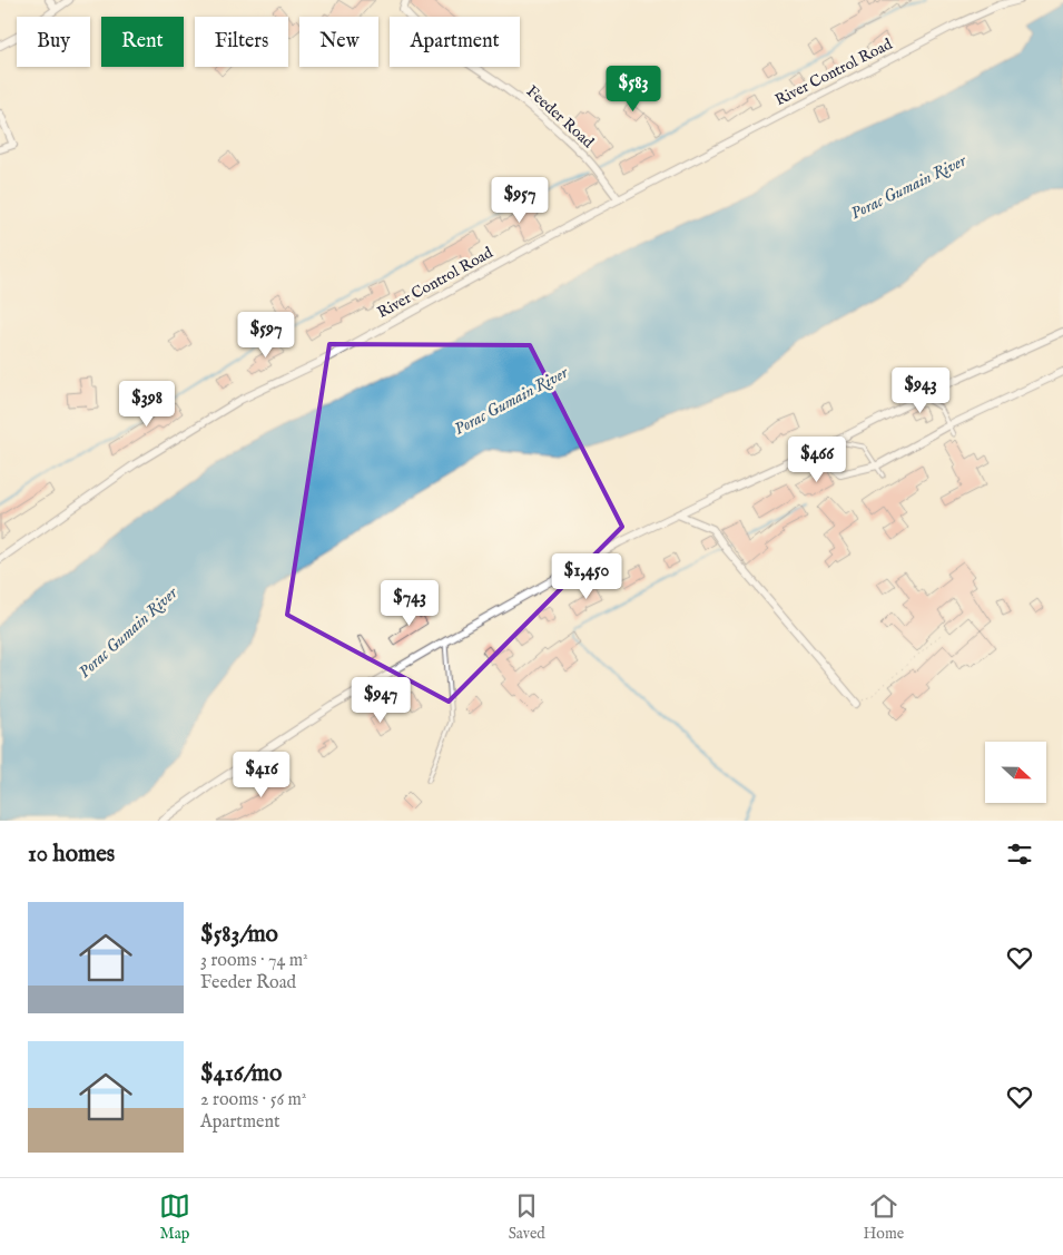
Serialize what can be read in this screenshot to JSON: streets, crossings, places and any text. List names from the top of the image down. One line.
{"streets":{"street":["River Control Road","Feeder Road"]},"crossings":[["River Control Road","Feeder Road"]],"water":["Porac Gumain River"],"north":"right","page":{"chip":["Buy","Rent","Filters","New","Apartment"],"price":["$583","$957","$597","$943","$398","$466","$1,450","$743","$947","$416"],"heading":"10 homes","list":[{"name":"$583/mo","note":"3 rooms · 74 m² · Feeder Road"},{"name":"$416/mo","note":"2 rooms · 56 m² · Apartment"}],"tabs":["Map","Saved","Home"]}}
